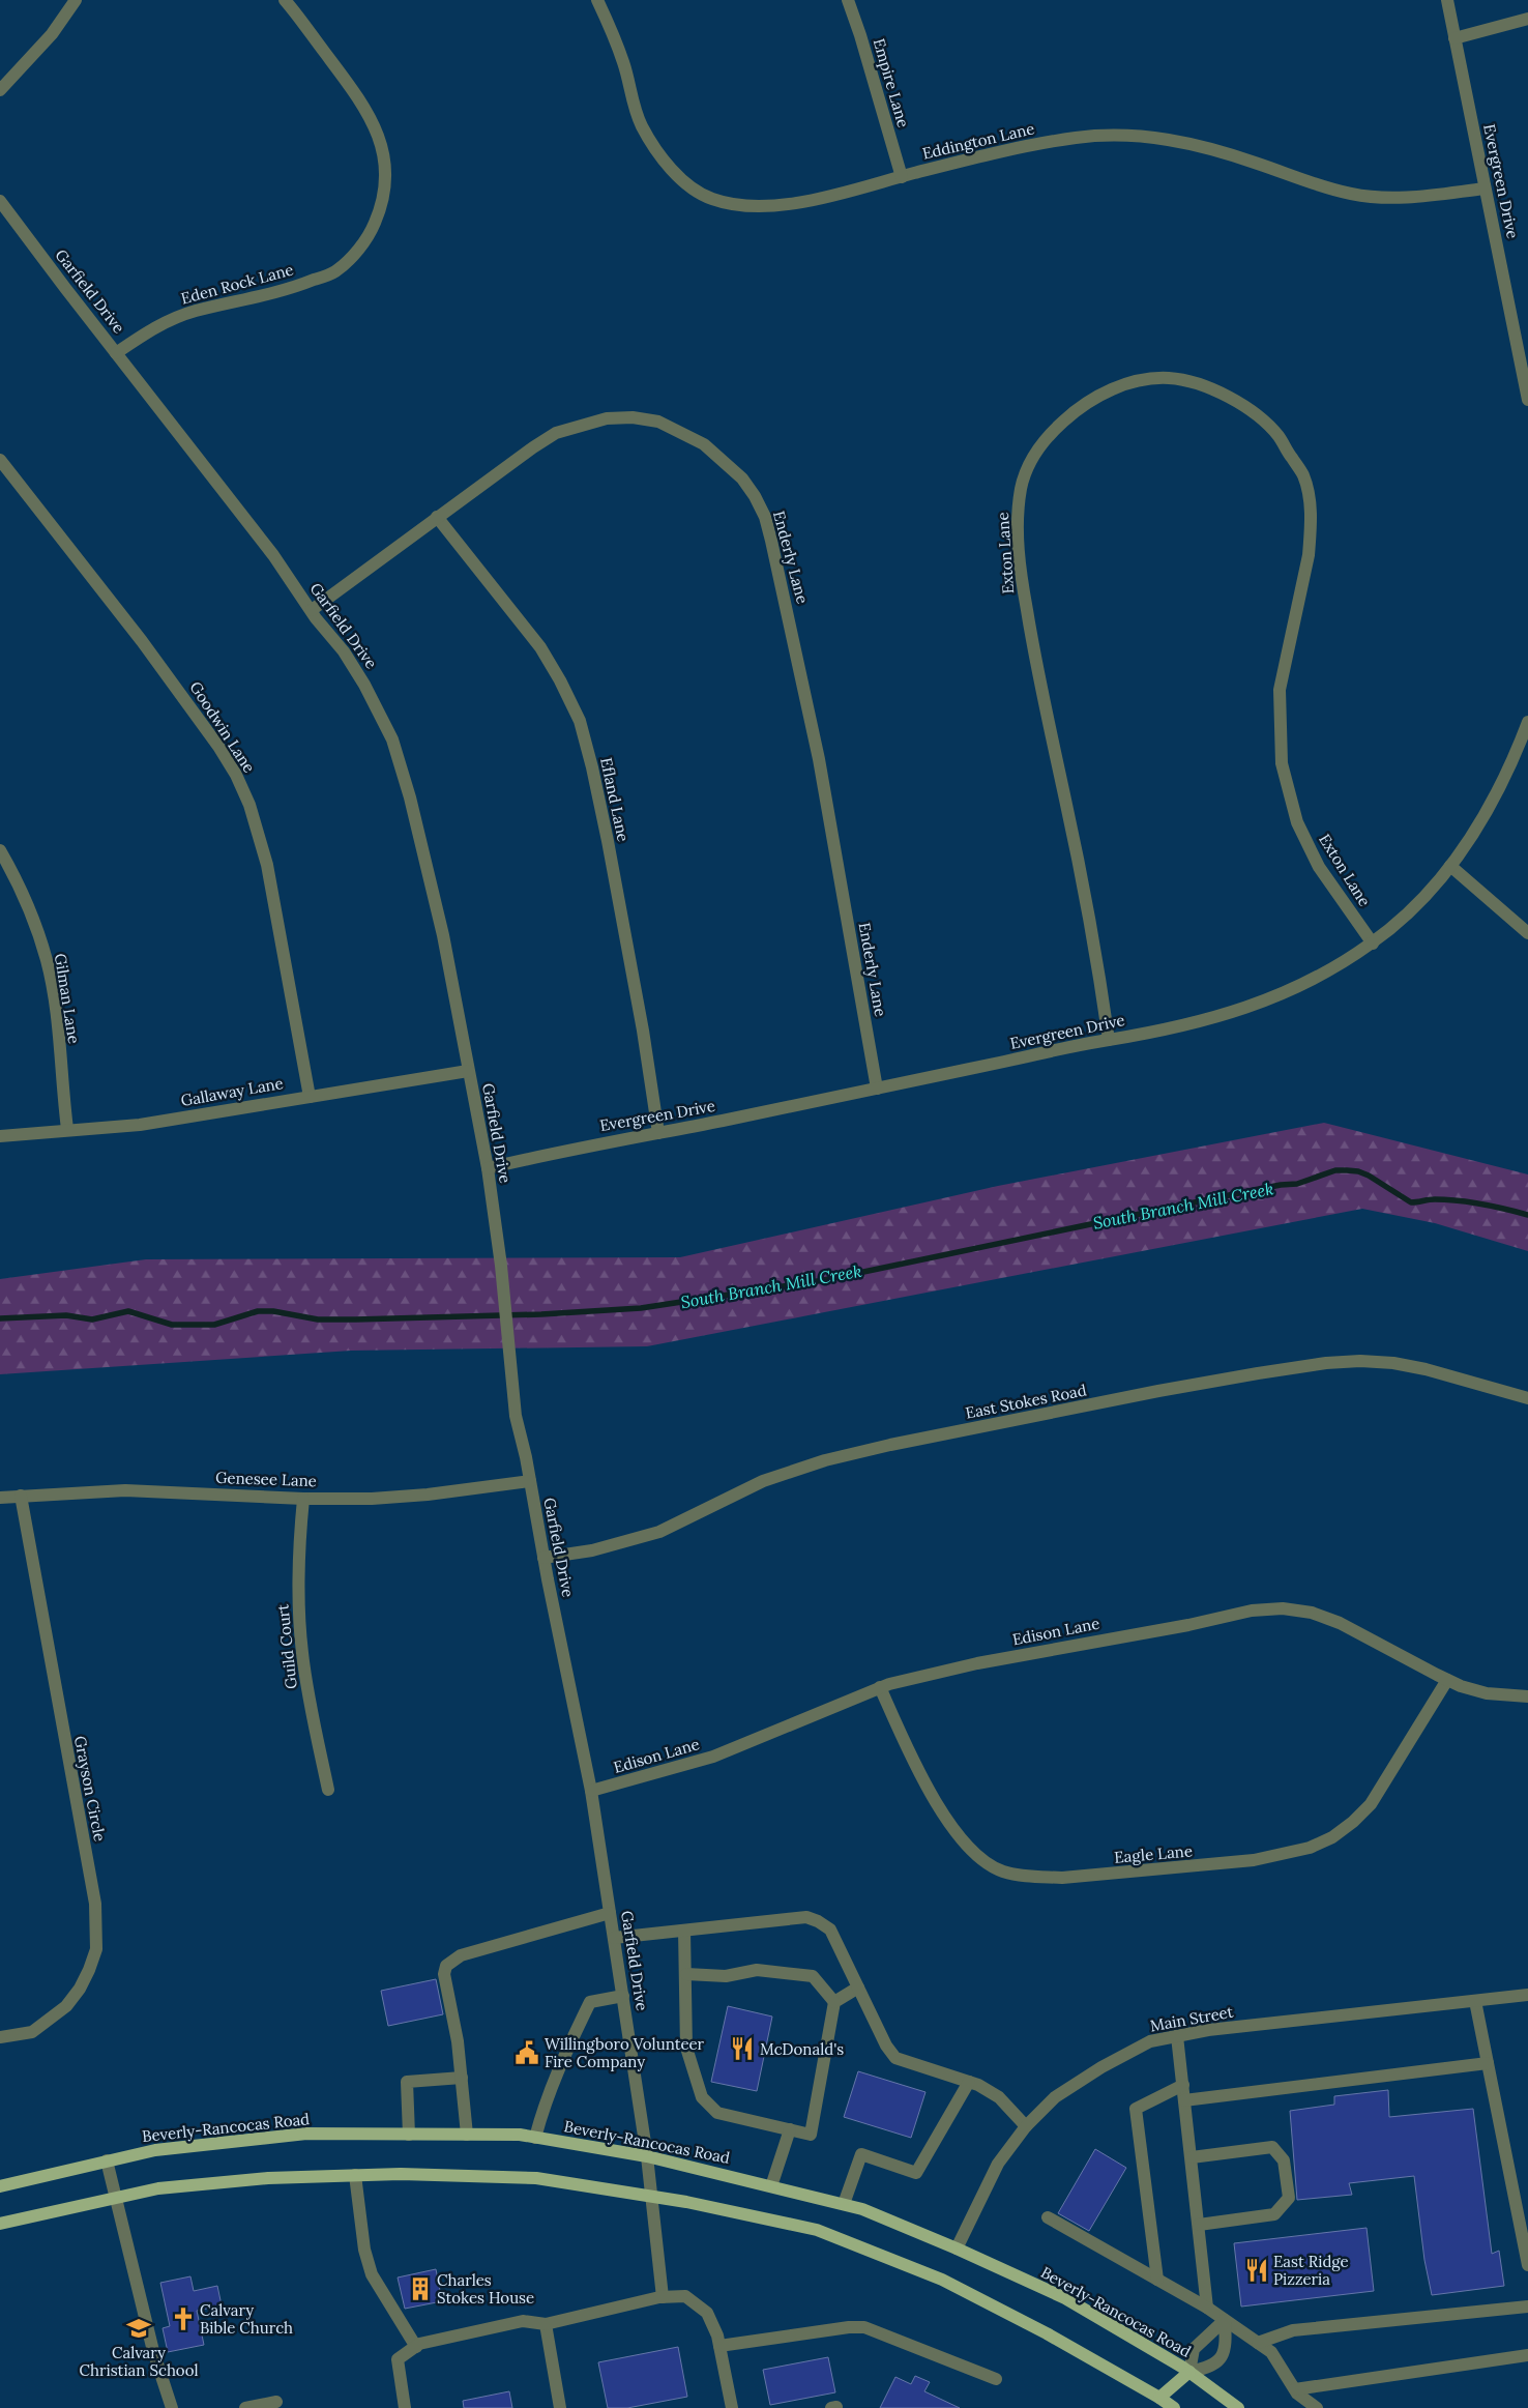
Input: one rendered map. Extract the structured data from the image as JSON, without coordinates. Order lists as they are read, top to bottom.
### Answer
{
  "streets": {
    "main road": ["Beverly-Rancocas Road"],
    "street": [
      "Empire Lane",
      "Eddington Lane",
      "Evergreen Drive",
      "Eden Rock Lane",
      "Garfield Drive",
      "Exton Lane",
      "Enderly Lane",
      "Goodwin Lane",
      "Efland Lane",
      "Gilman Lane",
      "Gallaway Lane",
      "East Stokes Road",
      "Genesee Lane",
      "Edison Lane",
      "Guild Court",
      "Grayson Circle",
      "Eagle Lane",
      "Main Street"
    ]
  },
  "crossings": [
    ["Empire Lane", "Eddington Lane"],
    ["Eddington Lane", "Evergreen Drive"],
    ["Evergreen Drive", "Garfield Drive"],
    ["Evergreen Drive", "Exton Lane"],
    ["Evergreen Drive", "Enderly Lane"],
    ["Evergreen Drive", "Efland Lane"],
    ["Eden Rock Lane", "Garfield Drive"],
    ["Garfield Drive", "Enderly Lane"],
    ["Garfield Drive", "Gallaway Lane"],
    ["Garfield Drive", "East Stokes Road"],
    ["Garfield Drive", "Genesee Lane"],
    ["Garfield Drive", "Edison Lane"],
    ["Garfield Drive", "Beverly-Rancocas Road"],
    ["Enderly Lane", "Efland Lane"],
    ["Goodwin Lane", "Gallaway Lane"],
    ["Gilman Lane", "Gallaway Lane"],
    ["Genesee Lane", "Guild Court"],
    ["Genesee Lane", "Grayson Circle"],
    ["Edison Lane", "Eagle Lane"],
    ["Main Street", "Beverly-Rancocas Road"]
  ],
  "water": ["South Branch Mill Creek"],
  "places": {
    "restaurant": ["McDonald's", "East Ridge Pizzeria"],
    "public building": ["Willingboro Volunteer Fire Company"],
    "building": ["Charles Stokes House"],
    "church": ["Calvary Bible Church"],
    "school or university": ["Calvary Christian School"]
  }
}
